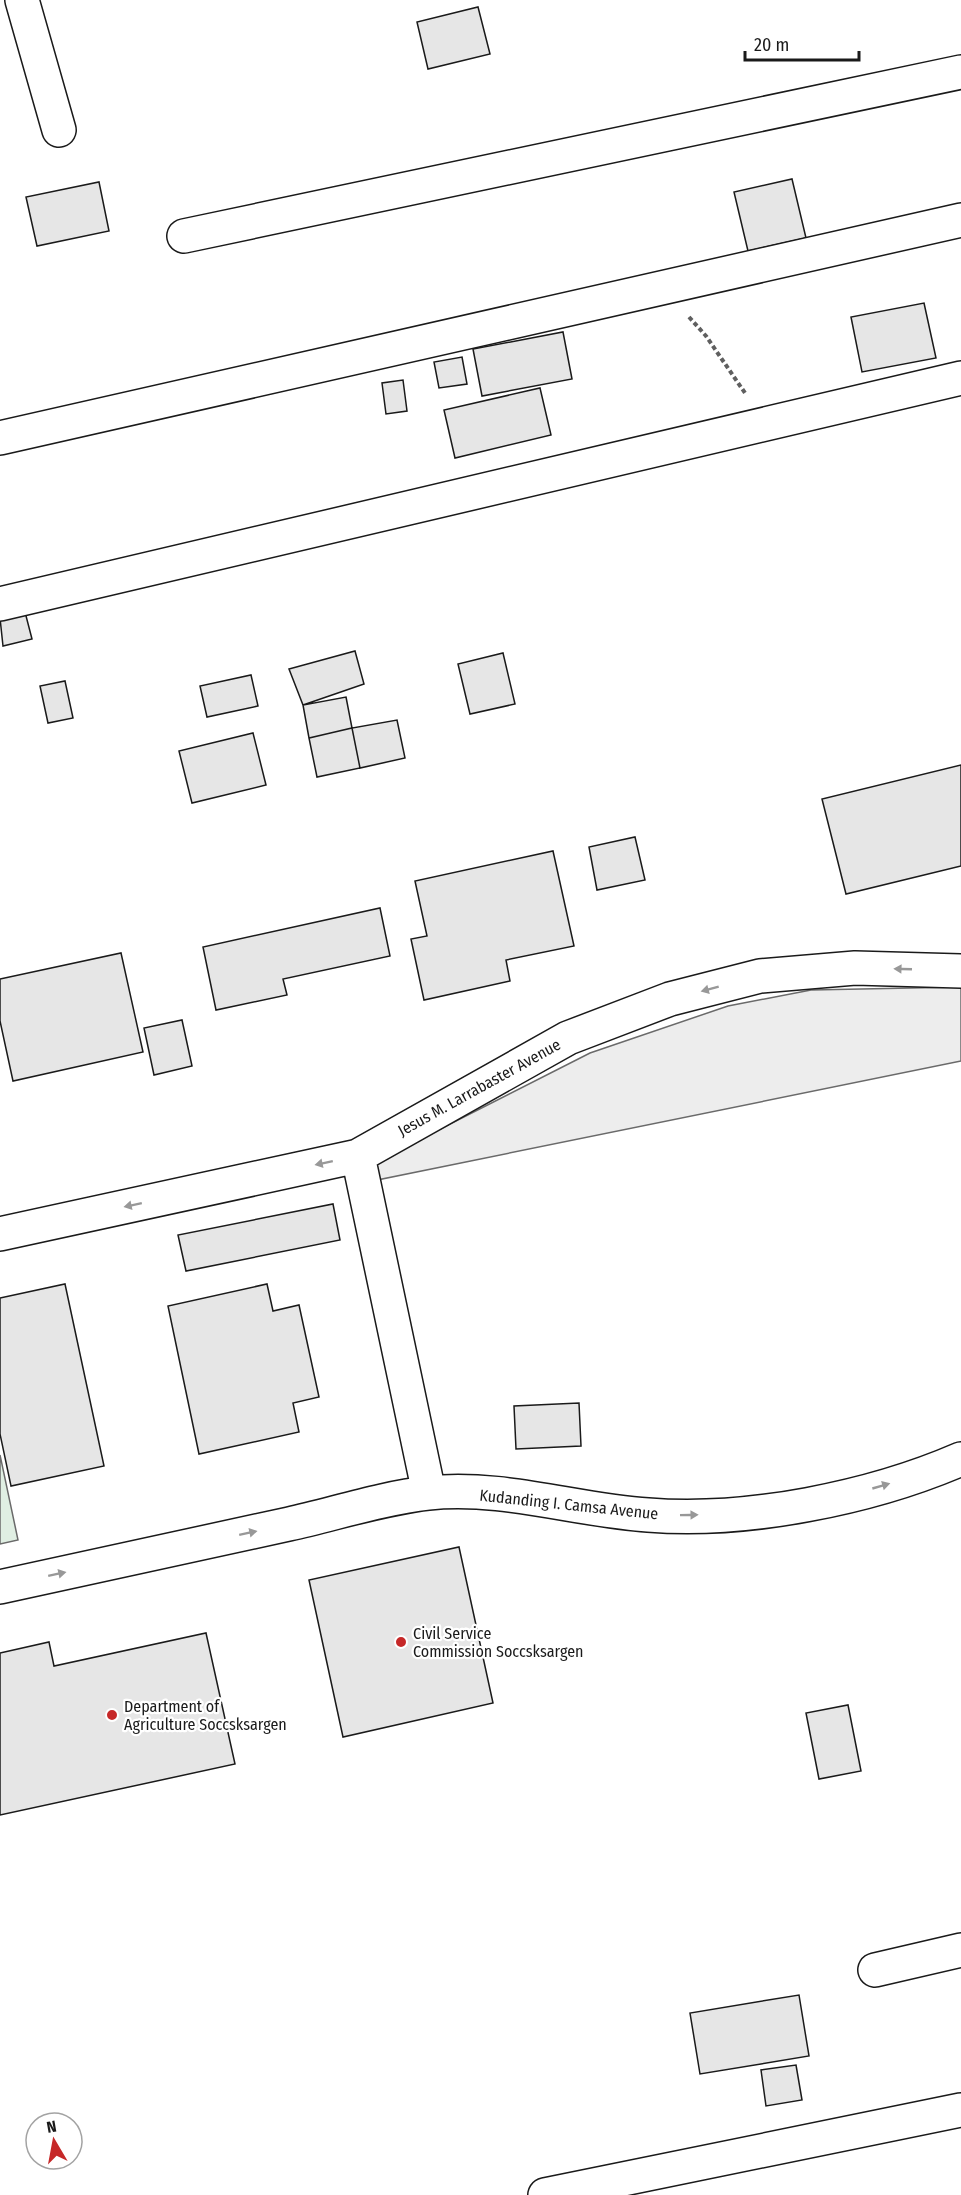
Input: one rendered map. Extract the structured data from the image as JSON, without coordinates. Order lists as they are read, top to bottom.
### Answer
{
  "streets": {
    "street": ["Jesus M. Larrabaster Avenue", "Kudanding I. Camsa Avenue"]
  },
  "one_way": ["Jesus M. Larrabaster Avenue", "Kudanding I. Camsa Avenue"],
  "places": ["Civil Service Commission Soccsksargen", "Department of Agriculture Soccsksargen"],
  "scale_bar": "20 m",
  "north": "top"
}
